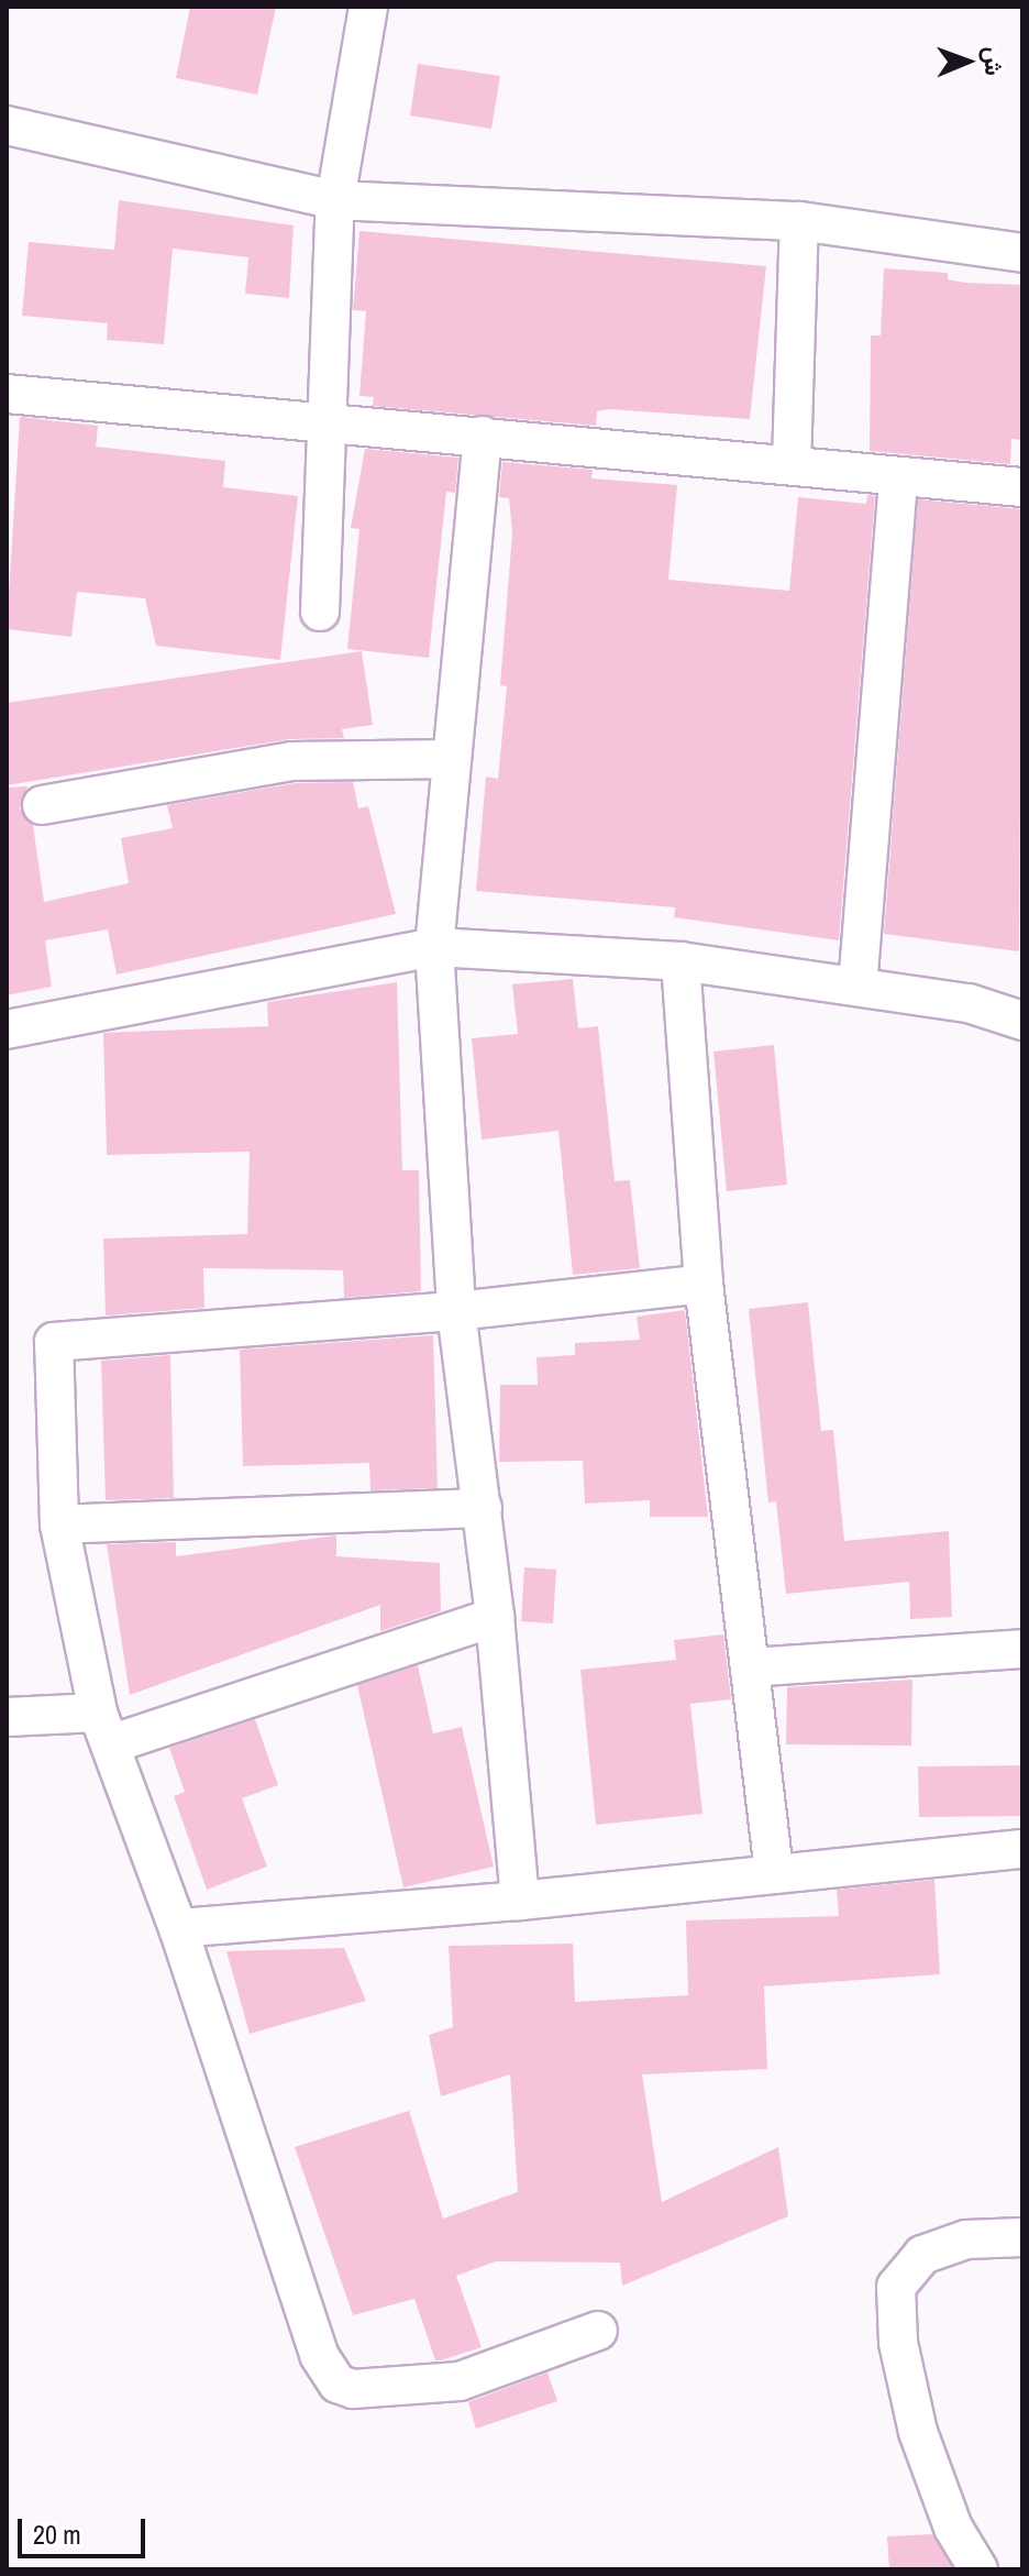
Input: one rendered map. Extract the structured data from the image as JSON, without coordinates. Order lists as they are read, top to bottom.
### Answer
{
  "scale_bar": "20 m",
  "north": "right"
}
